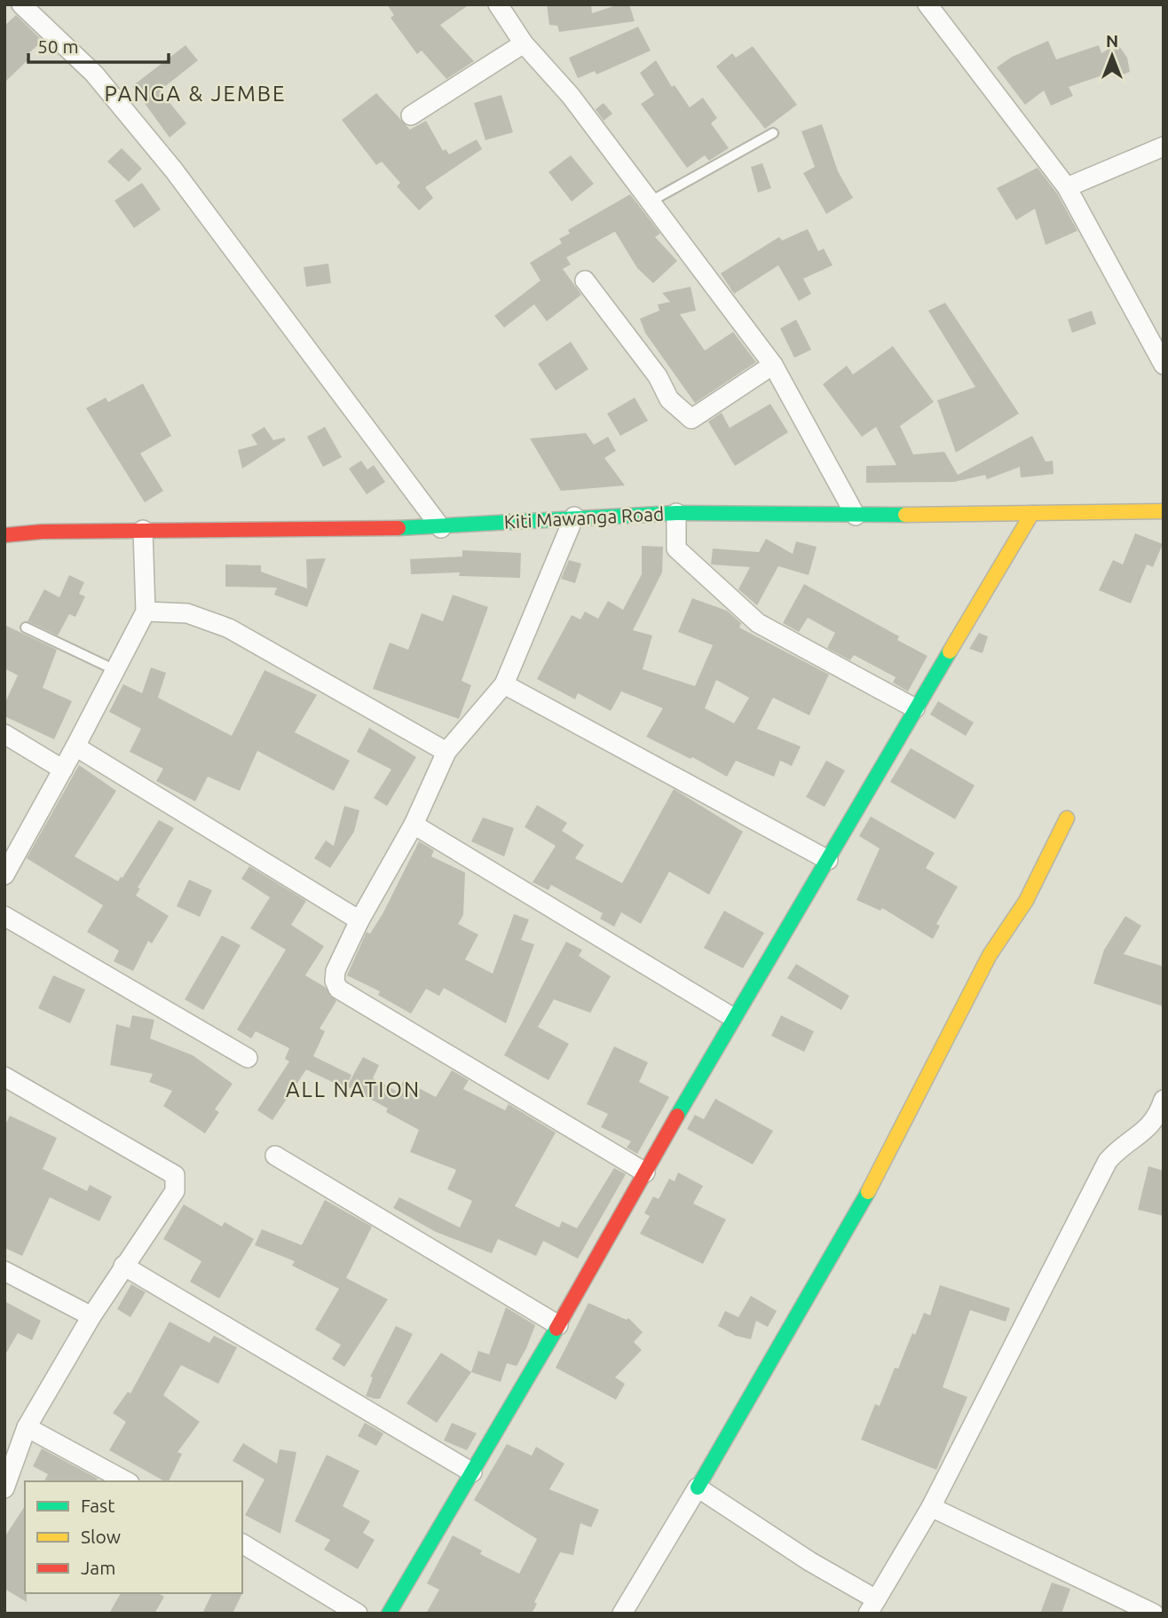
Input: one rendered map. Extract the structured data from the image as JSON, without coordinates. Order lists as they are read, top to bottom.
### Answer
{
  "streets": {
    "street": ["Kiti Mawanga Road"]
  },
  "districts": ["PANGA & JEMBE", "ALL NATION"],
  "legend": ["Fast", "Slow", "Jam"],
  "scale_bar": "50 m",
  "north": "top"
}
